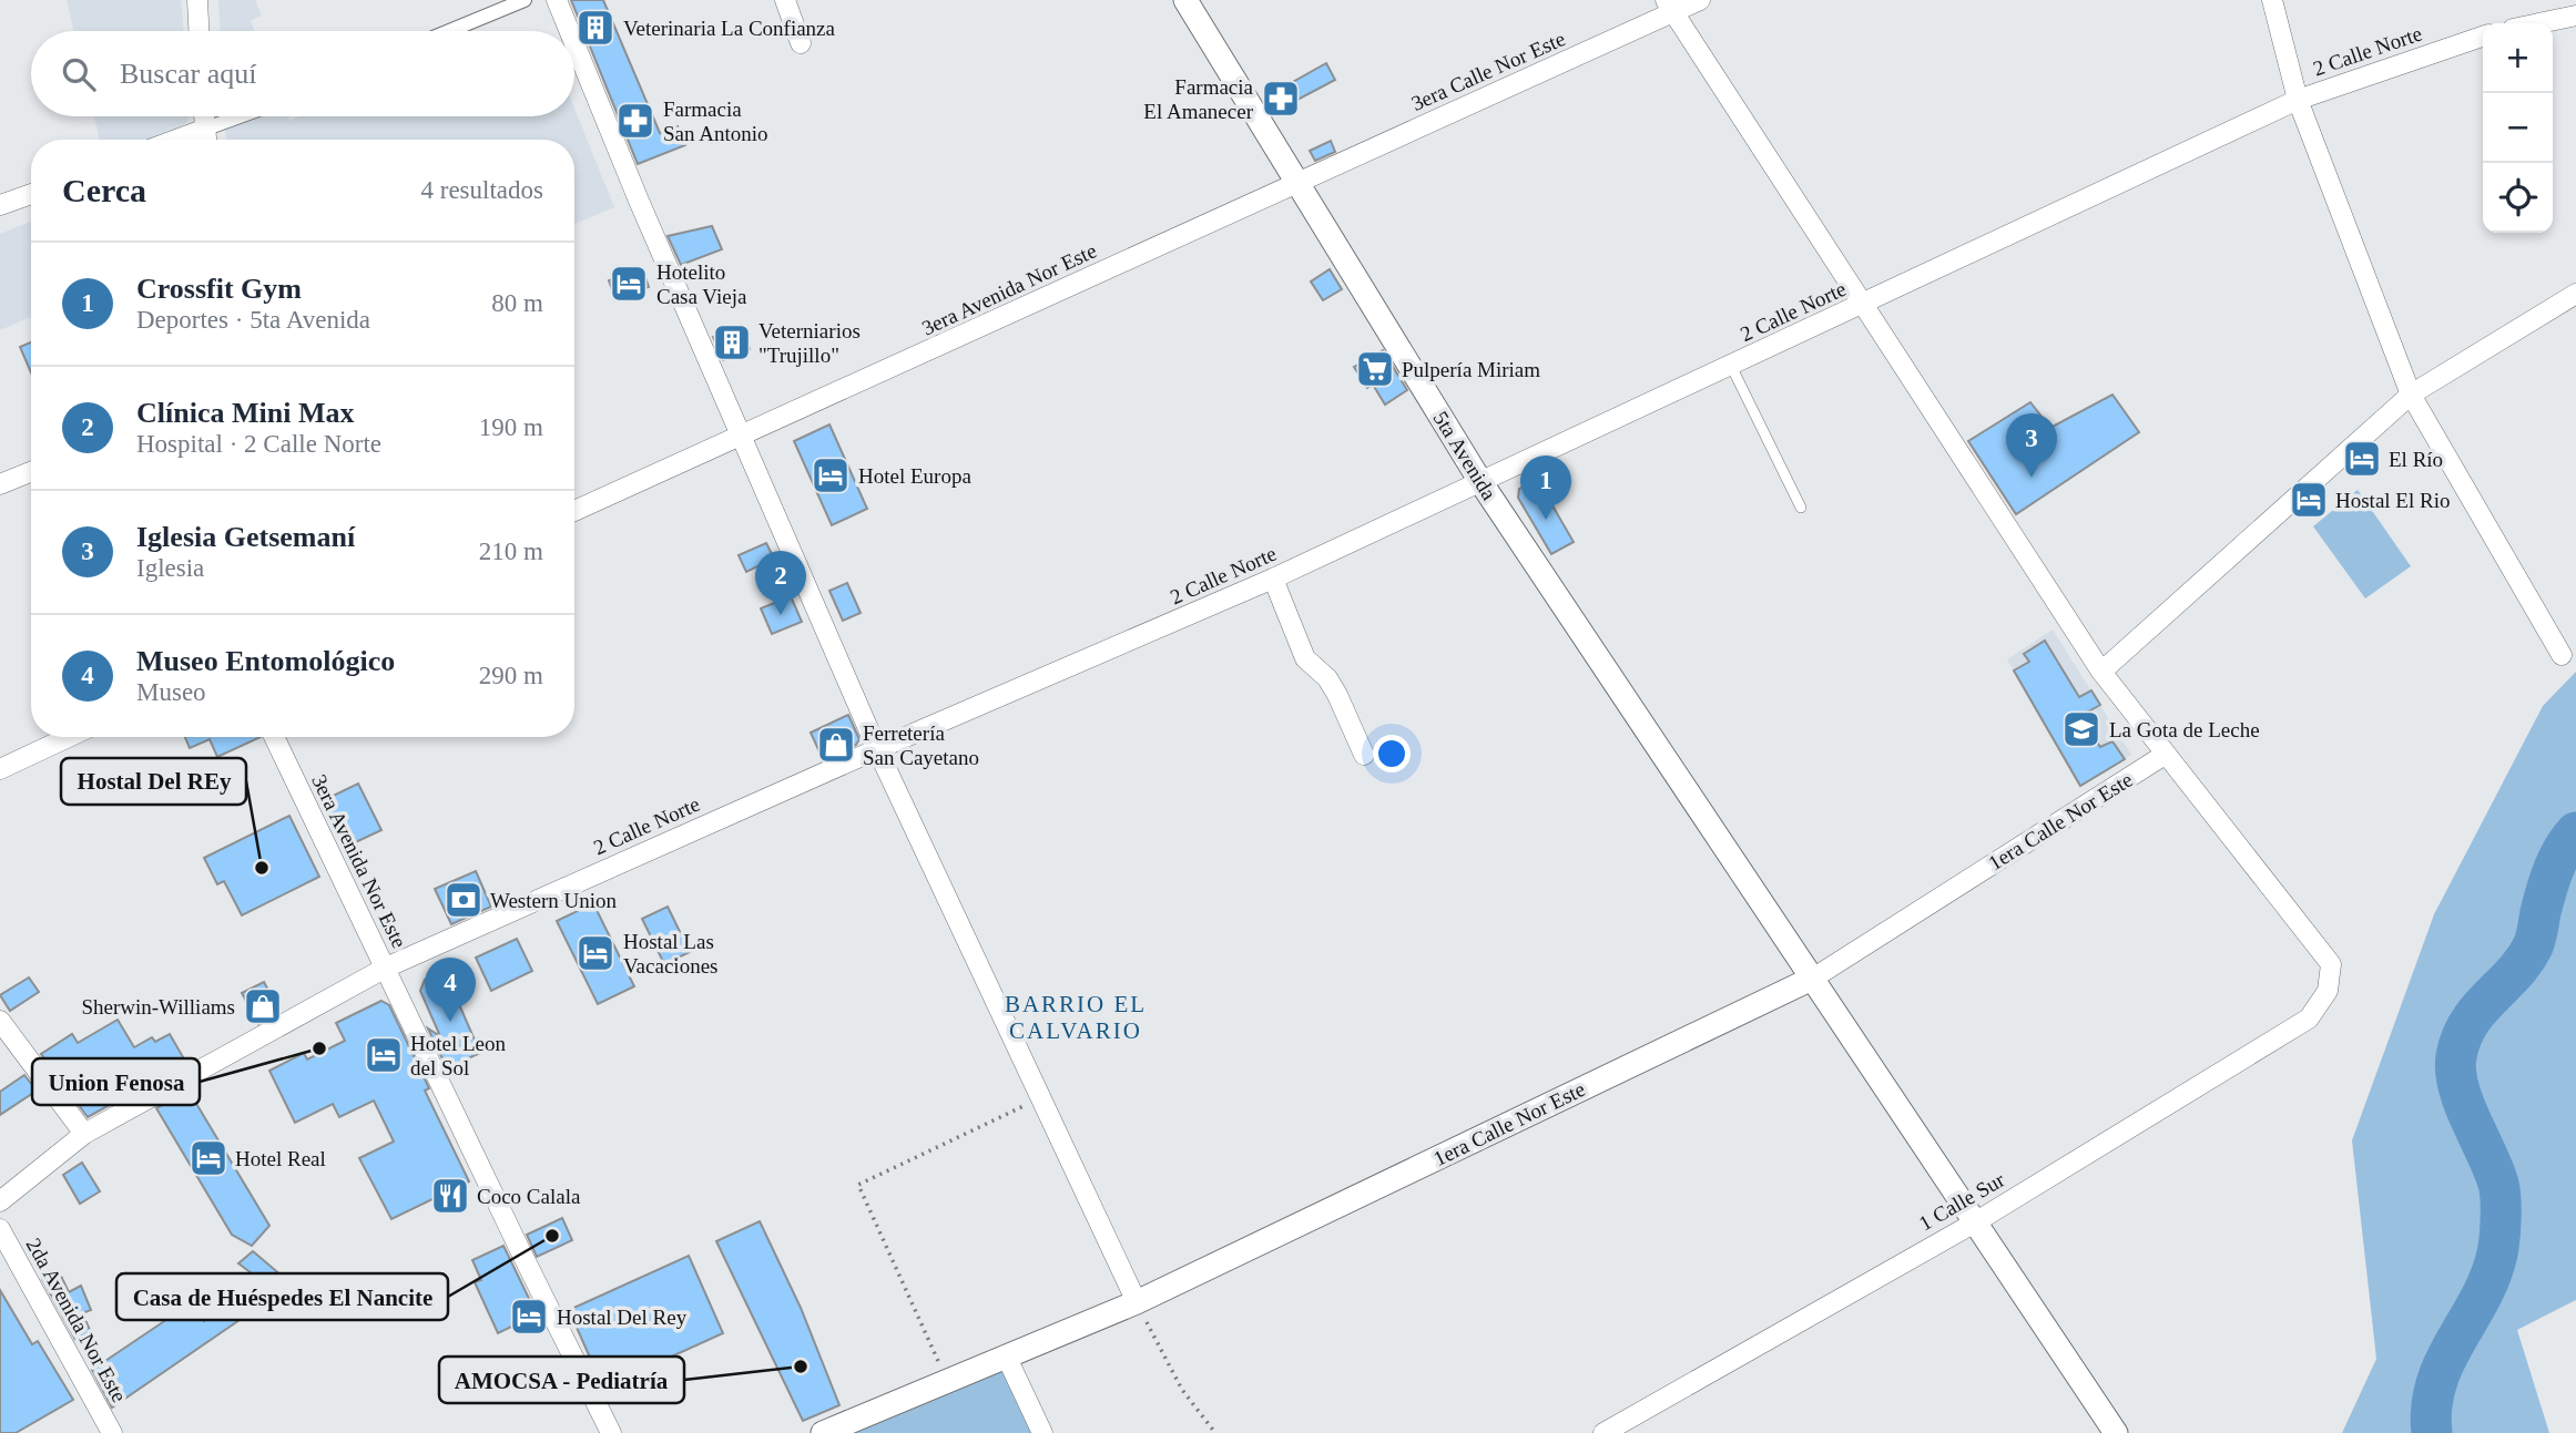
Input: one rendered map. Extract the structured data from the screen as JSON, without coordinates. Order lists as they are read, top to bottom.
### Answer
{
  "streets": {
    "street": [
      "2 Calle Norte",
      "3era Calle Nor Este",
      "3era Avenida Nor Este",
      "5ta Avenida",
      "1era Calle Nor Este",
      "1 Calle Sur",
      "2da Avenida Nor Este"
    ]
  },
  "crossings": [
    ["2 Calle Norte", "3era Avenida Nor Este"],
    ["2 Calle Norte", "5ta Avenida"],
    ["3era Calle Nor Este", "3era Avenida Nor Este"],
    ["3era Calle Nor Este", "5ta Avenida"],
    ["3era Avenida Nor Este", "5ta Avenida"],
    ["5ta Avenida", "1era Calle Nor Este"],
    ["5ta Avenida", "1 Calle Sur"],
    ["1era Calle Nor Este", "1 Calle Sur"]
  ],
  "districts": ["BARRIO EL CALVARIO"],
  "places": {
    "building": ["Veterinaria La Confianza", "Veterniarios \"Trujillo\""],
    "pharmacy": ["Farmacia El Amanecer", "Farmacia San Antonio"],
    "hotel": [
      "Hotelito Casa Vieja",
      "El Río",
      "Hotel Europa",
      "Hostal El Rio",
      "Hostal Las Vacaciones",
      "Hotel Leon del Sol",
      "Hotel Real",
      "Hostal Del Rey"
    ],
    "supermarket": ["Pulpería Miriam"],
    "school or university": ["La Gota de Leche"],
    "shop": ["Ferretería San Cayetano", "Sherwin-Williams"],
    "other": [
      "Hostal Del REy",
      "Union Fenosa",
      "Casa de Huéspedes El Nancite",
      "AMOCSA - Pediatría"
    ],
    "bank": ["Western Union"],
    "restaurant": ["Coco Calala"]
  },
  "page": {
    "map_buttons": ["+", "−"],
    "search": "Buscar aquí",
    "heading": ["Cerca", "4 resultados"],
    "list": [
      {
        "mark": "1",
        "name": "Crossfit Gym",
        "note": "Deportes · 5ta Avenida",
        "value": "80 m"
      },
      {
        "mark": "2",
        "name": "Clínica Mini Max",
        "note": "Hospital · 2 Calle Norte",
        "value": "190 m"
      },
      {
        "mark": "3",
        "name": "Iglesia Getsemaní",
        "note": "Iglesia",
        "value": "210 m"
      },
      {
        "mark": "4",
        "name": "Museo Entomológico",
        "note": "Museo",
        "value": "290 m"
      }
    ],
    "pins": [
      "3",
      "1",
      "2",
      "4"
    ]
  }
}
